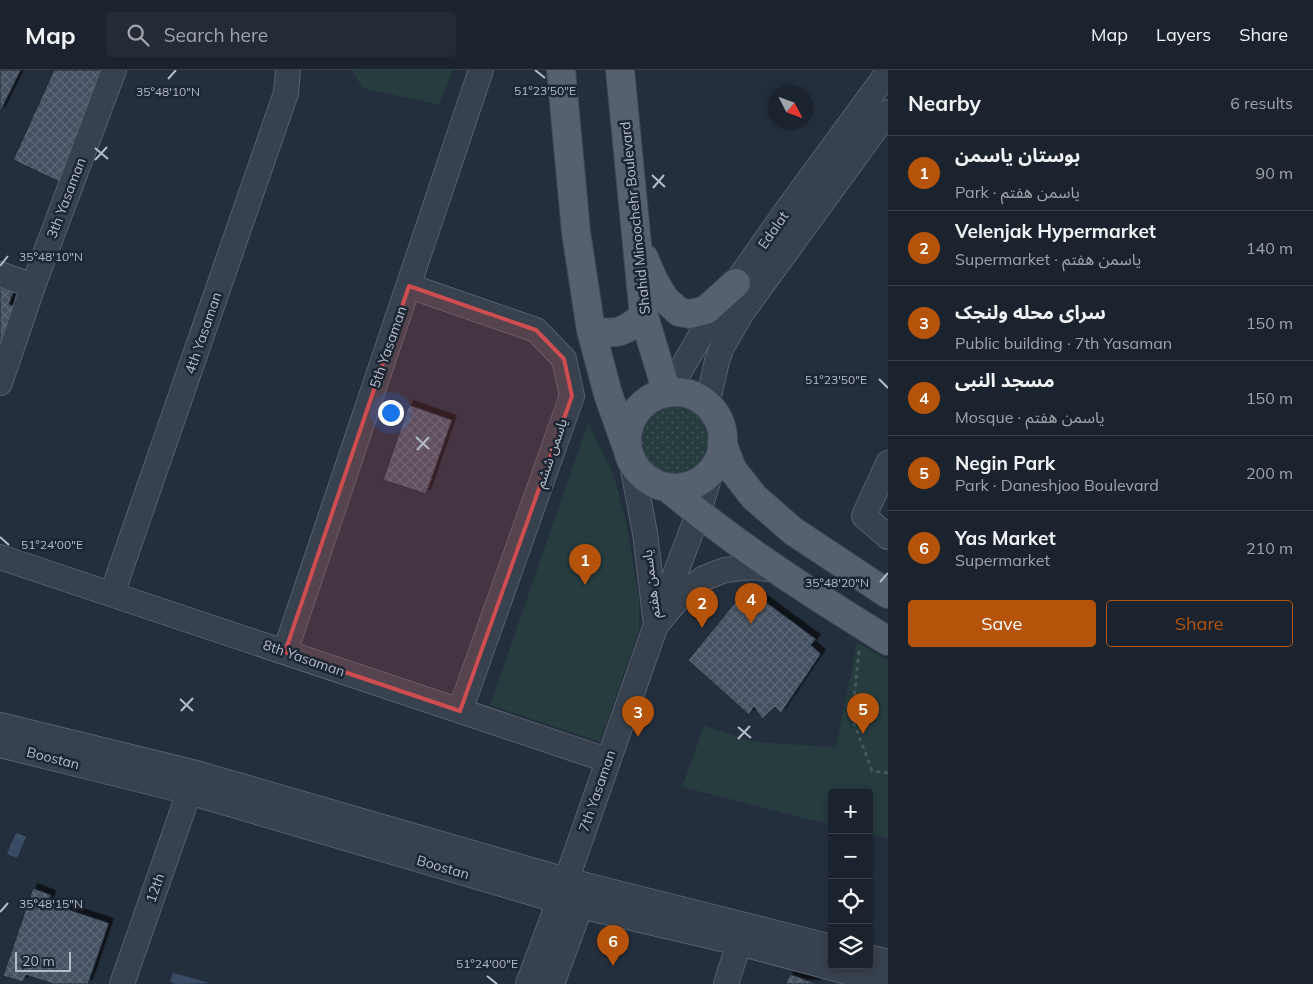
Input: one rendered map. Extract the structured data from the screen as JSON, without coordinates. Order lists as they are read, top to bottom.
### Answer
{
  "streets": {
    "main road": ["Shahid Minoochehr Boulevard"],
    "street": [
      "3th Yasaman",
      "Edalat",
      "4th Yasaman",
      "5th Yasaman",
      "یاسمن ششم",
      "یاسمن هفتم",
      "8th Yasaman",
      "Boostan",
      "7th Yasaman",
      "12th"
    ]
  },
  "crossings": [
    ["Shahid Minoochehr Boulevard", "Edalat"],
    ["Shahid Minoochehr Boulevard", "یاسمن هفتم"],
    ["Shahid Minoochehr Boulevard", "7th Yasaman"],
    ["Edalat", "یاسمن هفتم"],
    ["Edalat", "7th Yasaman"],
    ["4th Yasaman", "8th Yasaman"],
    ["5th Yasaman", "یاسمن ششم"],
    ["5th Yasaman", "8th Yasaman"],
    ["یاسمن ششم", "8th Yasaman"],
    ["یاسمن هفتم", "7th Yasaman"],
    ["8th Yasaman", "7th Yasaman"],
    ["Boostan", "7th Yasaman"],
    ["Boostan", "12th"]
  ],
  "scale_bar": "20 m",
  "north": "bottom right",
  "page": {
    "header": "Map",
    "search": "Search here",
    "nav": ["Map", "Layers", "Share"],
    "heading": ["Nearby", "6 results"],
    "list": [
      {
        "mark": "1",
        "name": "بوستان یاسمن",
        "note": "Park · یاسمن هفتم",
        "value": "90 m"
      },
      {
        "mark": "2",
        "name": "Velenjak Hypermarket",
        "note": "Supermarket · یاسمن هفتم",
        "value": "140 m"
      },
      {
        "mark": "3",
        "name": "سرای محله ولنجک",
        "note": "Public building · 7th Yasaman",
        "value": "150 m"
      },
      {
        "mark": "4",
        "name": "مسجد النبی",
        "note": "Mosque · یاسمن هفتم",
        "value": "150 m"
      },
      {
        "mark": "5",
        "name": "Negin Park",
        "note": "Park · Daneshjoo Boulevard",
        "value": "200 m"
      },
      {
        "mark": "6",
        "name": "Yas Market",
        "note": "Supermarket",
        "value": "210 m"
      }
    ],
    "pins": [
      "1",
      "4",
      "2",
      "5",
      "3",
      "6"
    ],
    "buttons": ["Save", "Share"],
    "map_buttons": ["+", "−"],
    "scale": "20 m"
  },
  "coordinates": [
    "51°23'50\"E",
    "35°48'10\"N",
    "51°24'00\"E",
    "35°48'20\"N",
    "35°48'15\"N"
  ]
}
